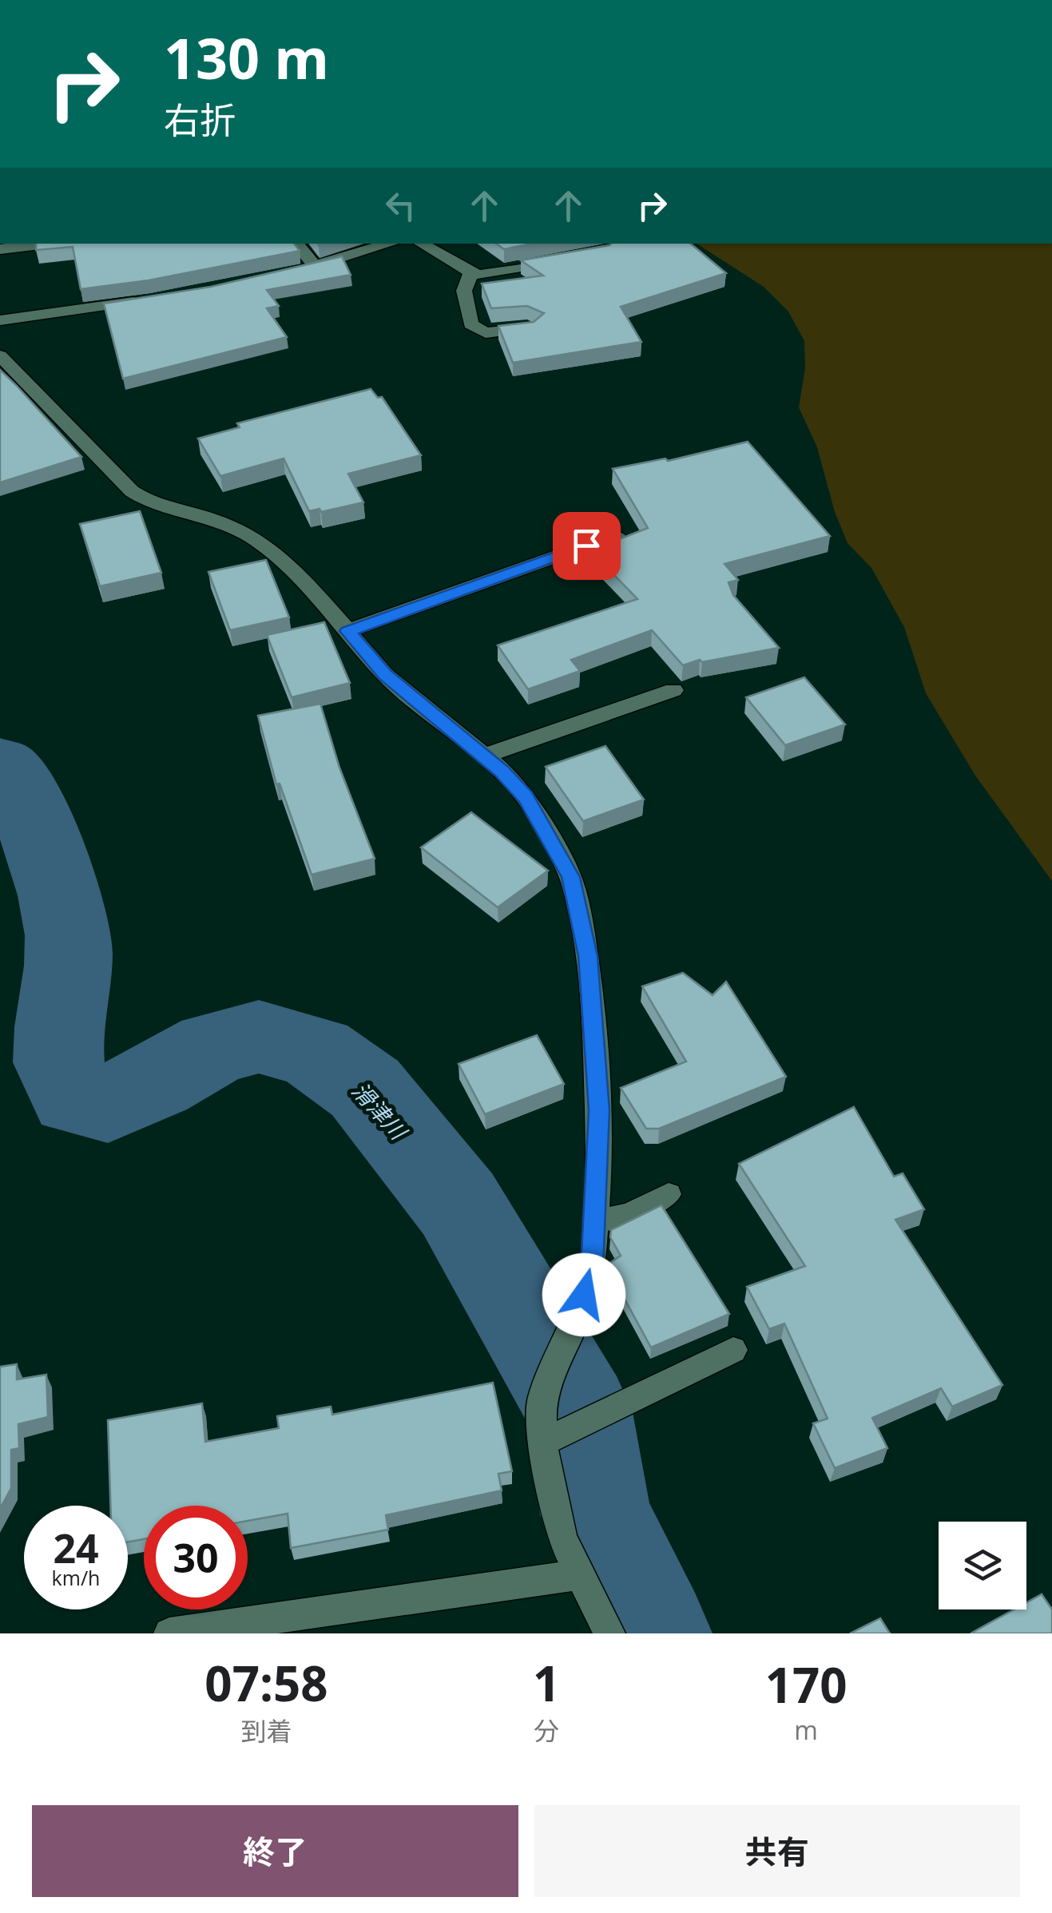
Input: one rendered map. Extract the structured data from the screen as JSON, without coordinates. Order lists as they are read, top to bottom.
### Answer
{
  "water": ["滑津川"],
  "page": {
    "turn": ["130 m", "右折"],
    "speed": "24 km/h",
    "limit": "30",
    "eta": [
      "07:58",
      "到着",
      "1",
      "分",
      "170",
      "m"
    ],
    "buttons": ["終了", "共有"]
  }
}
